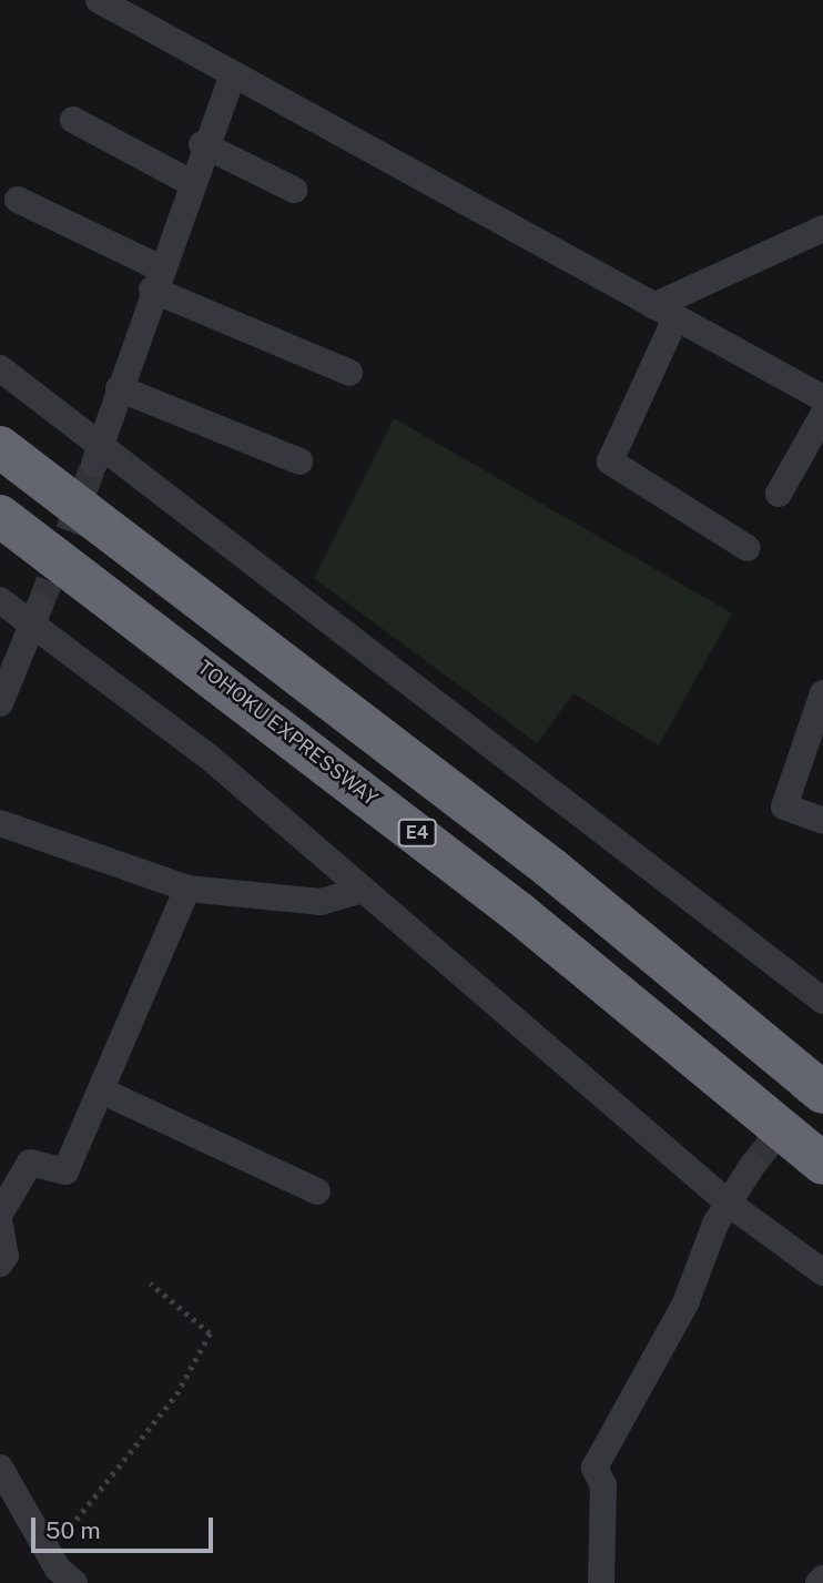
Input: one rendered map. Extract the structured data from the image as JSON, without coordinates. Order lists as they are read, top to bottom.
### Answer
{
  "streets": {
    "highway": ["TOHOKU EXPRESSWAY", "E4"]
  },
  "scale_bar": "50 m"
}
